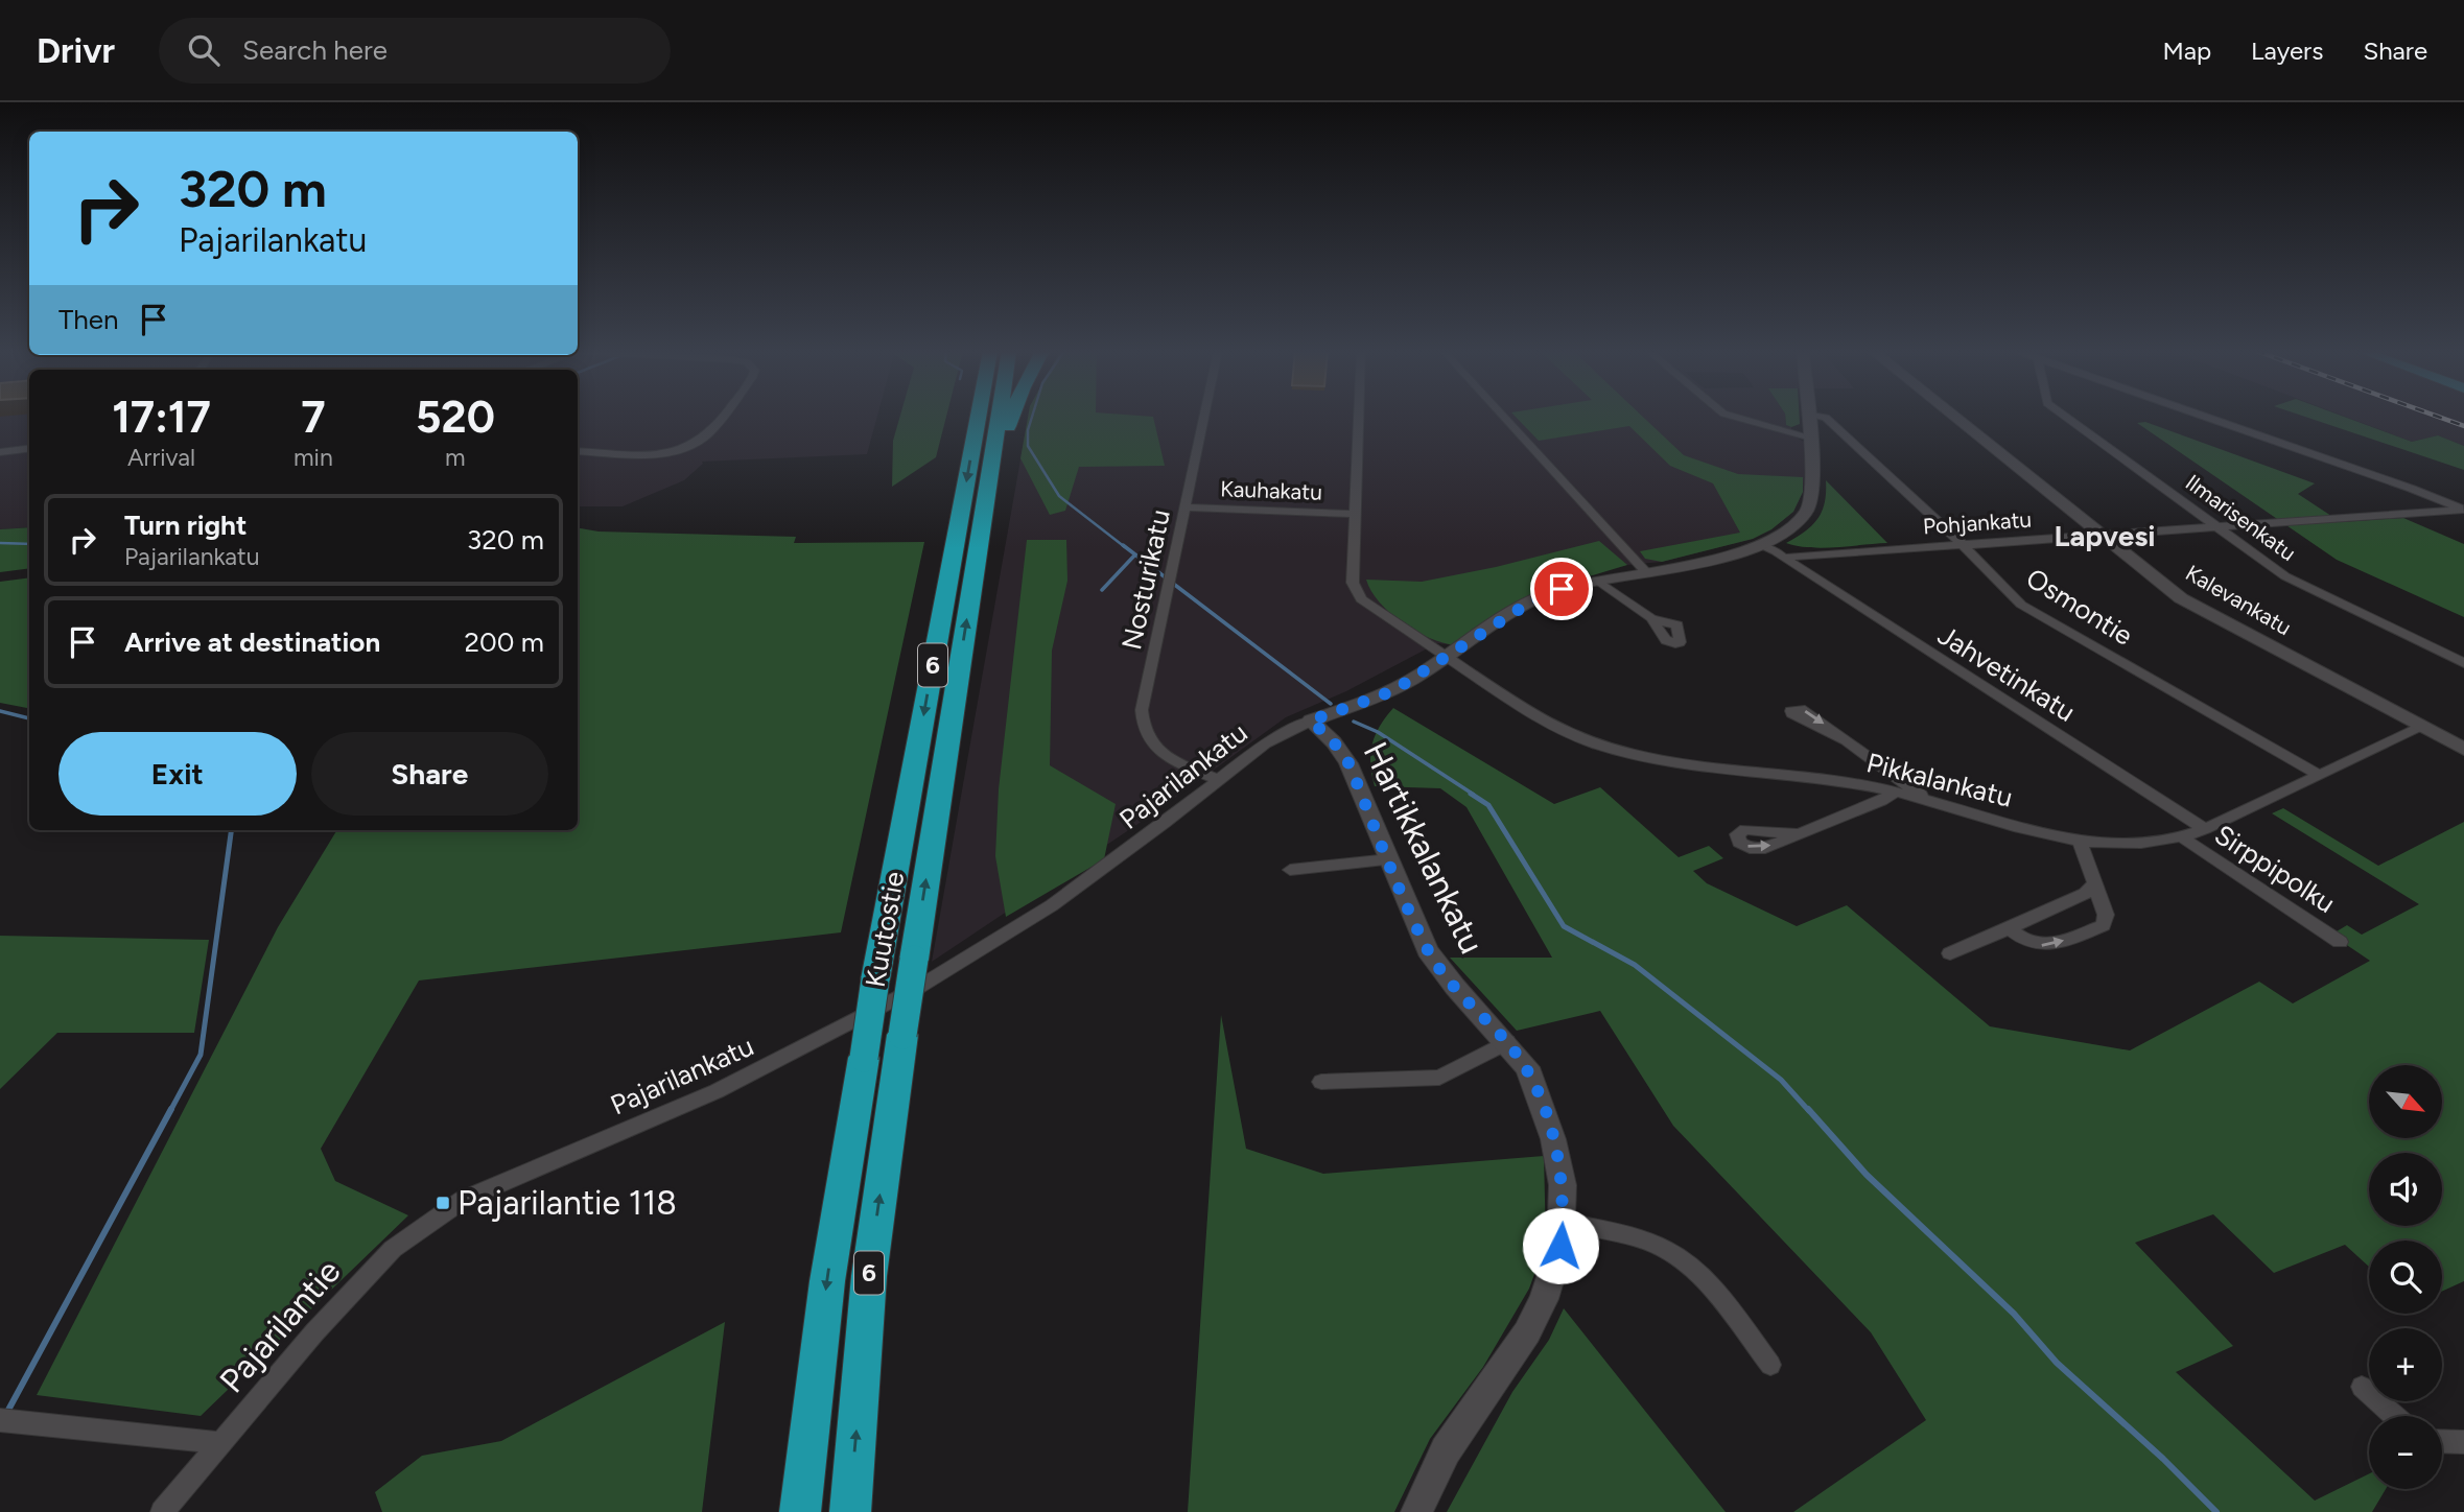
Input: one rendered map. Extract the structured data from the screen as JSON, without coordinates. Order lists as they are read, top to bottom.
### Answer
{
  "streets": {
    "highway": ["6", "Kuutostie"],
    "street": [
      "Kauhakatu",
      "Ilmarisenkatu",
      "Pohjankatu",
      "Nosturikatu",
      "Kalevankatu",
      "Osmontie",
      "Jahvetinkatu",
      "Pajarilankatu",
      "Pikkalankatu",
      "Hartikkalankatu",
      "Sirppipolku",
      "Pajarilantie"
    ]
  },
  "crossings": [
    ["Kauhakatu", "Nosturikatu"],
    ["Kauhakatu", "Pikkalankatu"],
    ["Ilmarisenkatu", "Pohjankatu"],
    ["Pohjankatu", "Kalevankatu"],
    ["Pohjankatu", "Osmontie"],
    ["Pohjankatu", "Jahvetinkatu"],
    ["Nosturikatu", "Pajarilankatu"],
    ["Kalevankatu", "Pikkalankatu"],
    ["Osmontie", "Pikkalankatu"],
    ["Jahvetinkatu", "Pikkalankatu"],
    ["Pajarilankatu", "Pikkalankatu"],
    ["Pajarilankatu", "Hartikkalankatu"],
    ["Pajarilankatu", "Pajarilantie"],
    ["Pikkalankatu", "Sirppipolku"]
  ],
  "districts": ["Lapvesi"],
  "places": {
    "transit": ["Pajarilantie 118"]
  },
  "north": "bottom right",
  "page": {
    "header": "Drivr",
    "search": "Search here",
    "nav": ["Map", "Layers", "Share"],
    "turn": ["320 m", "Pajarilankatu"],
    "then": "Then",
    "eta": [
      "17:17",
      "Arrival",
      "7",
      "min",
      "520",
      "m"
    ],
    "list": [
      {
        "name": "Turn right",
        "note": "Pajarilankatu",
        "value": "320 m"
      },
      {
        "name": "Arrive at destination",
        "value": "200 m"
      }
    ],
    "buttons": ["Exit", "Share"],
    "map_buttons": ["+", "−"]
  }
}
